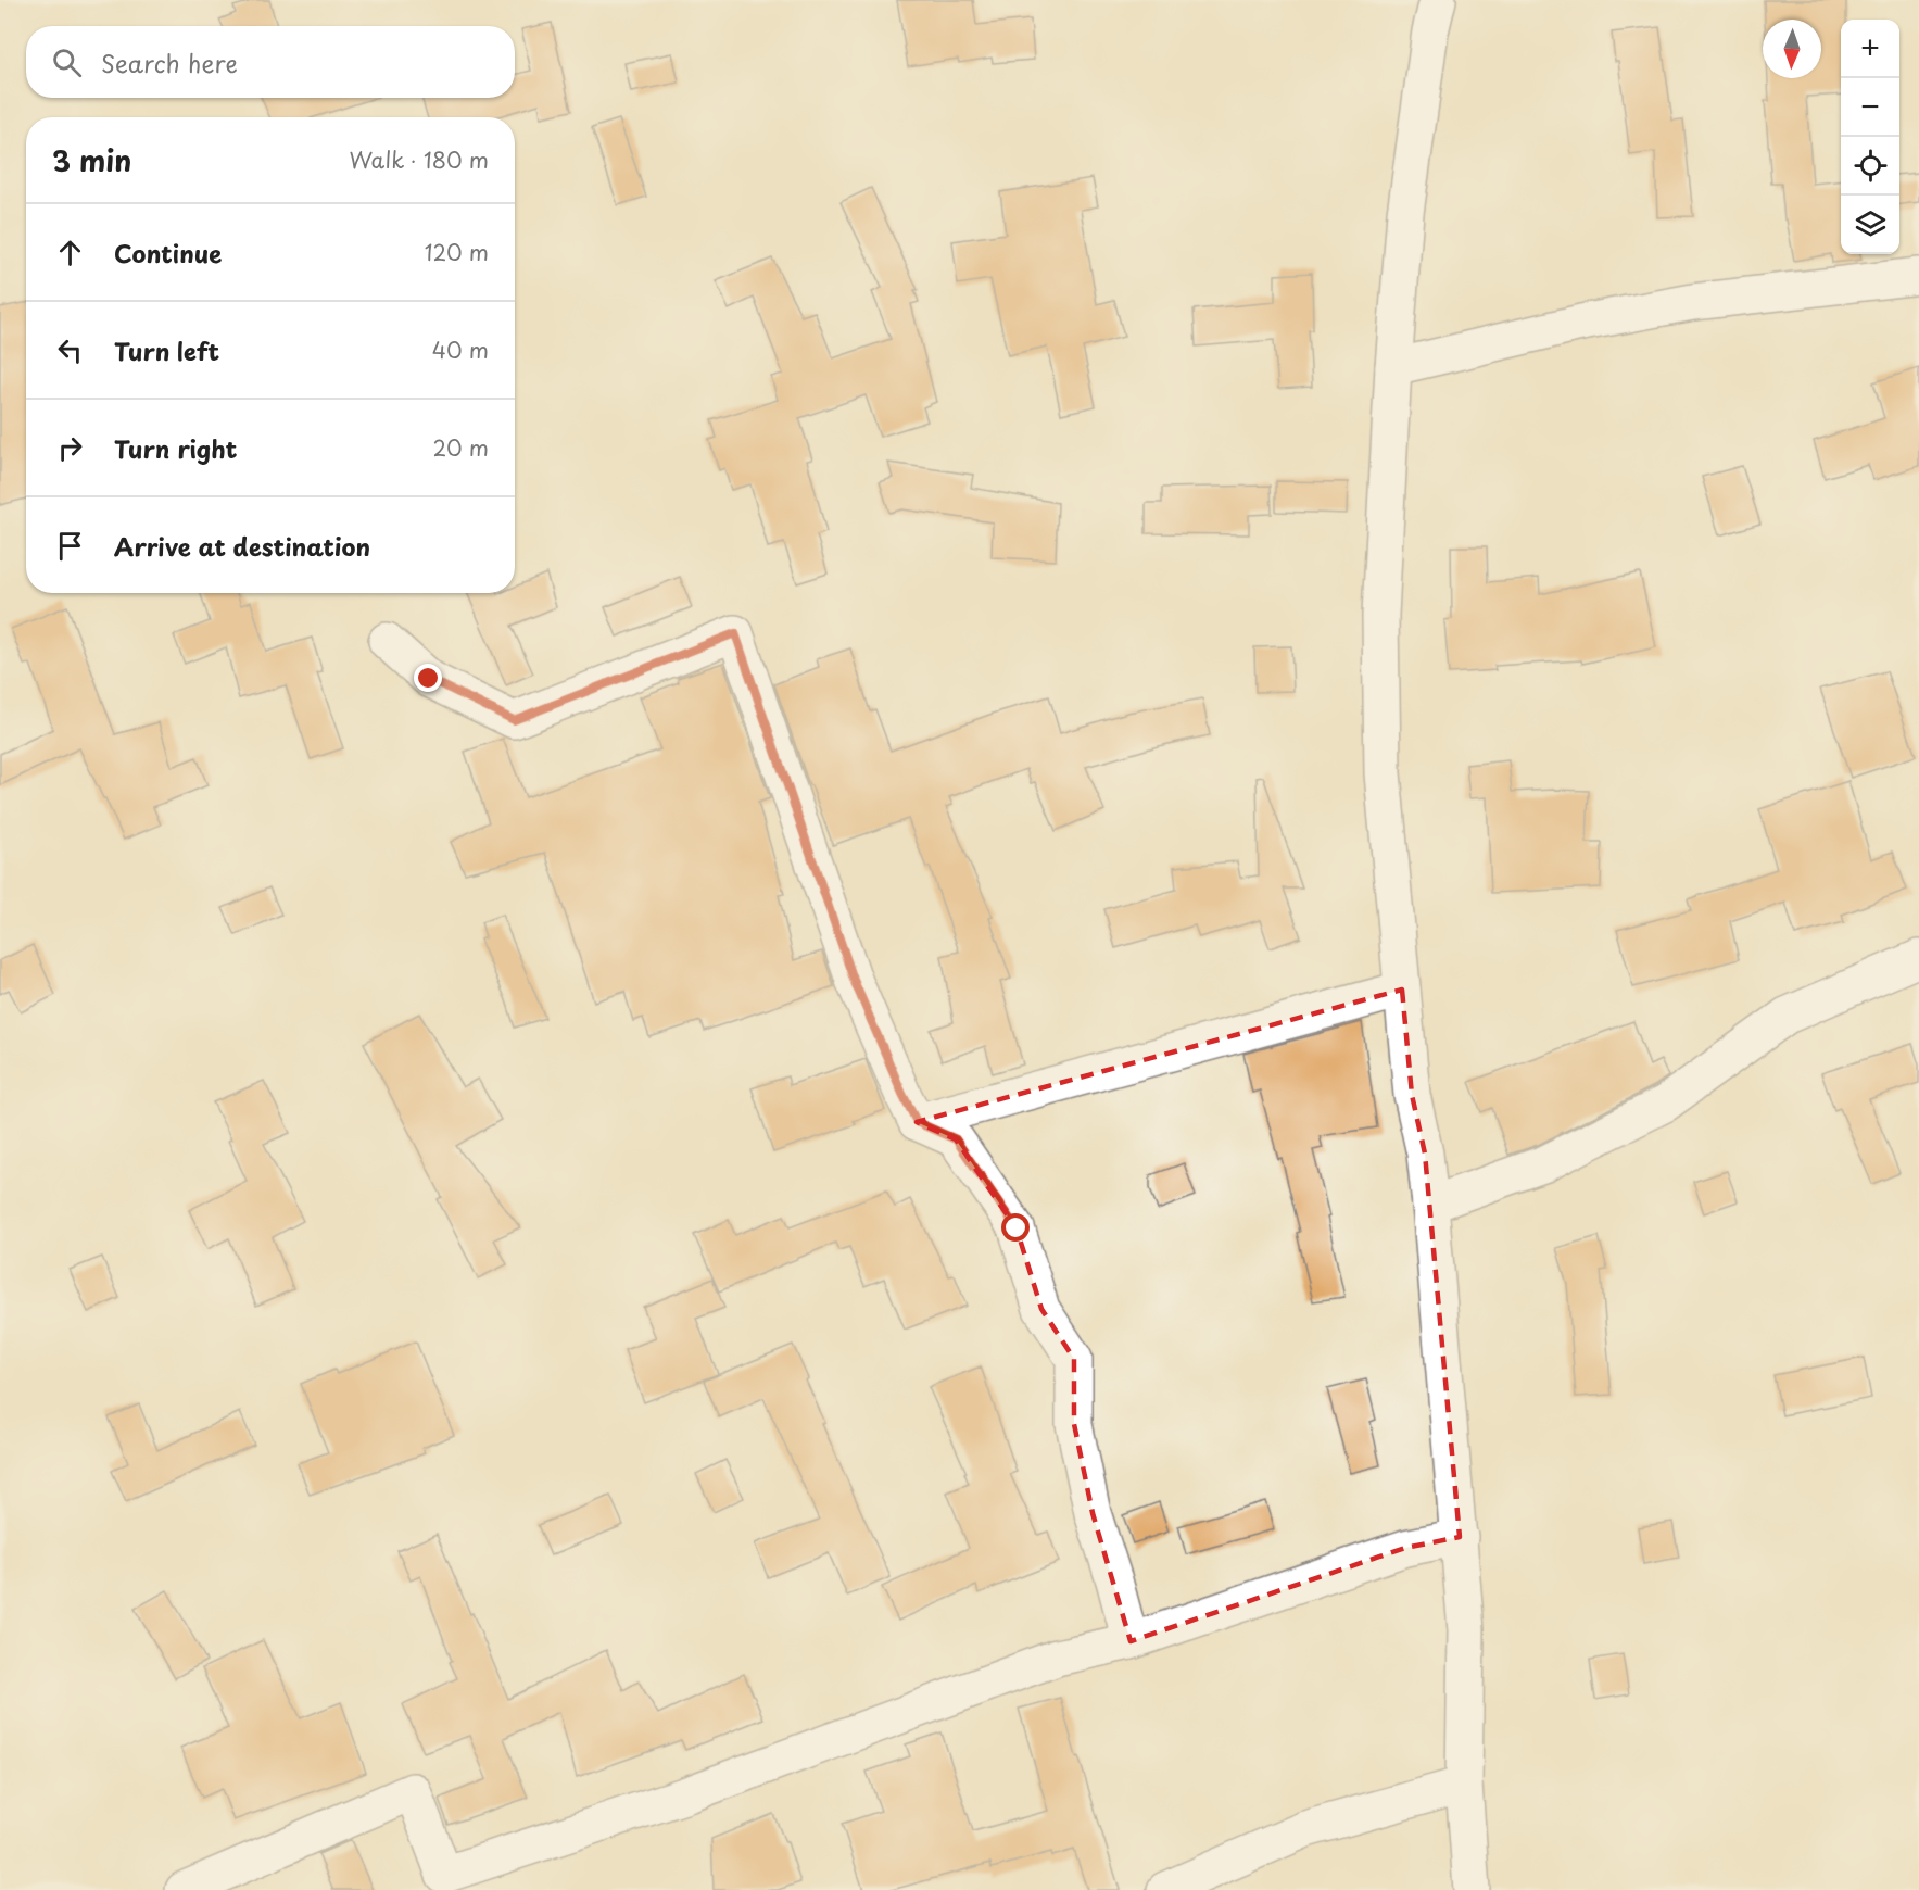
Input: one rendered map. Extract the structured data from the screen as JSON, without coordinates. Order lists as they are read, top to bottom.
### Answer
{
  "north": "bottom",
  "page": {
    "map_buttons": ["+", "−"],
    "search": "Search here",
    "heading": ["3 min", "Walk · 180 m"],
    "list": [
      ["Continue", "120 m"],
      ["Turn left", "40 m"],
      ["Turn right", "20 m"],
      "Arrive at destination"
    ]
  }
}
